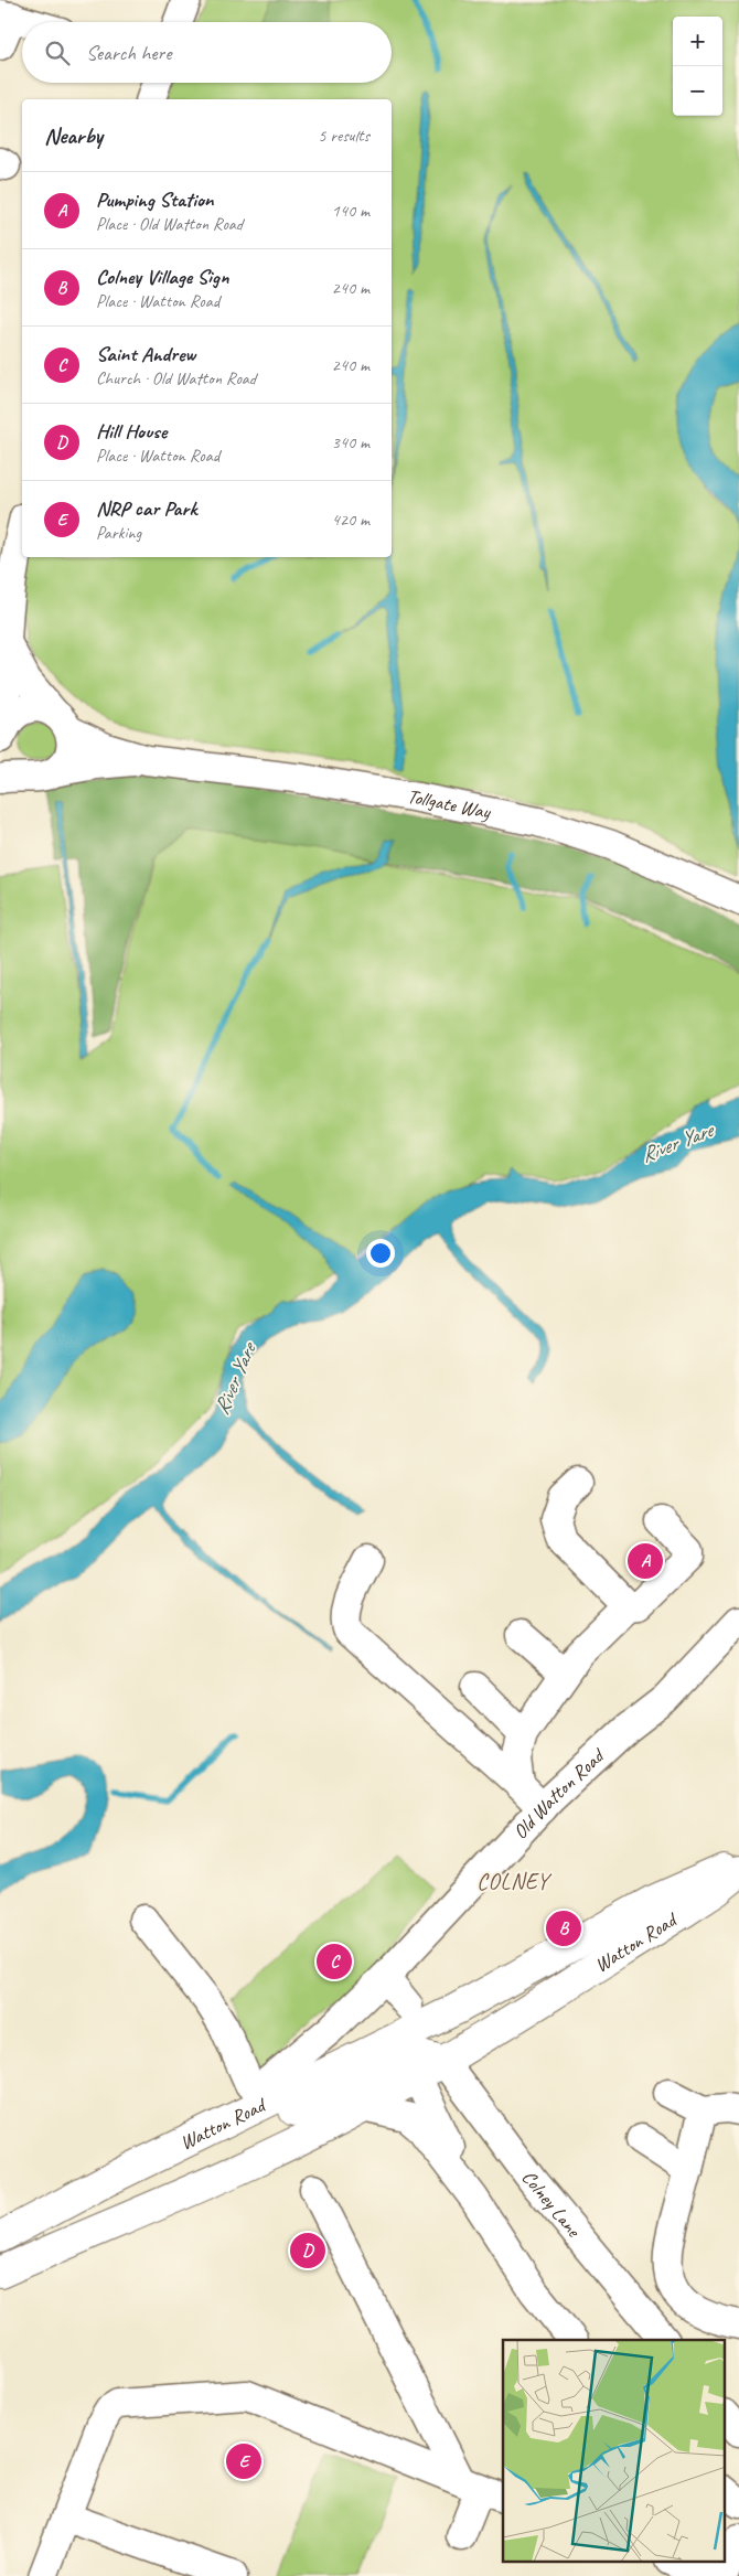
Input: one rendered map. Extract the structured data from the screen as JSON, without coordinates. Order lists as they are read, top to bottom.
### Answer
{
  "streets": {
    "main road": ["Watton Road"],
    "street": ["Tollgate Way", "Old Watton Road", "Colney Lane"]
  },
  "crossings": [
    ["Watton Road", "Colney Lane"]
  ],
  "districts": ["COLNEY"],
  "water": ["River Yare"],
  "page": {
    "map_buttons": ["+", "−"],
    "search": "Search here",
    "heading": ["Nearby", "5 results"],
    "list": [
      {
        "mark": "A",
        "name": "Pumping Station",
        "note": "Place · Old Watton Road",
        "value": "140 m"
      },
      {
        "mark": "B",
        "name": "Colney Village Sign",
        "note": "Place · Watton Road",
        "value": "240 m"
      },
      {
        "mark": "C",
        "name": "Saint Andrew",
        "note": "Church · Old Watton Road",
        "value": "240 m"
      },
      {
        "mark": "D",
        "name": "Hill House",
        "note": "Place · Watton Road",
        "value": "340 m"
      },
      {
        "mark": "E",
        "name": "NRP car Park",
        "note": "Parking",
        "value": "420 m"
      }
    ],
    "pins": [
      "A",
      "B",
      "C",
      "D",
      "E"
    ]
  }
}
